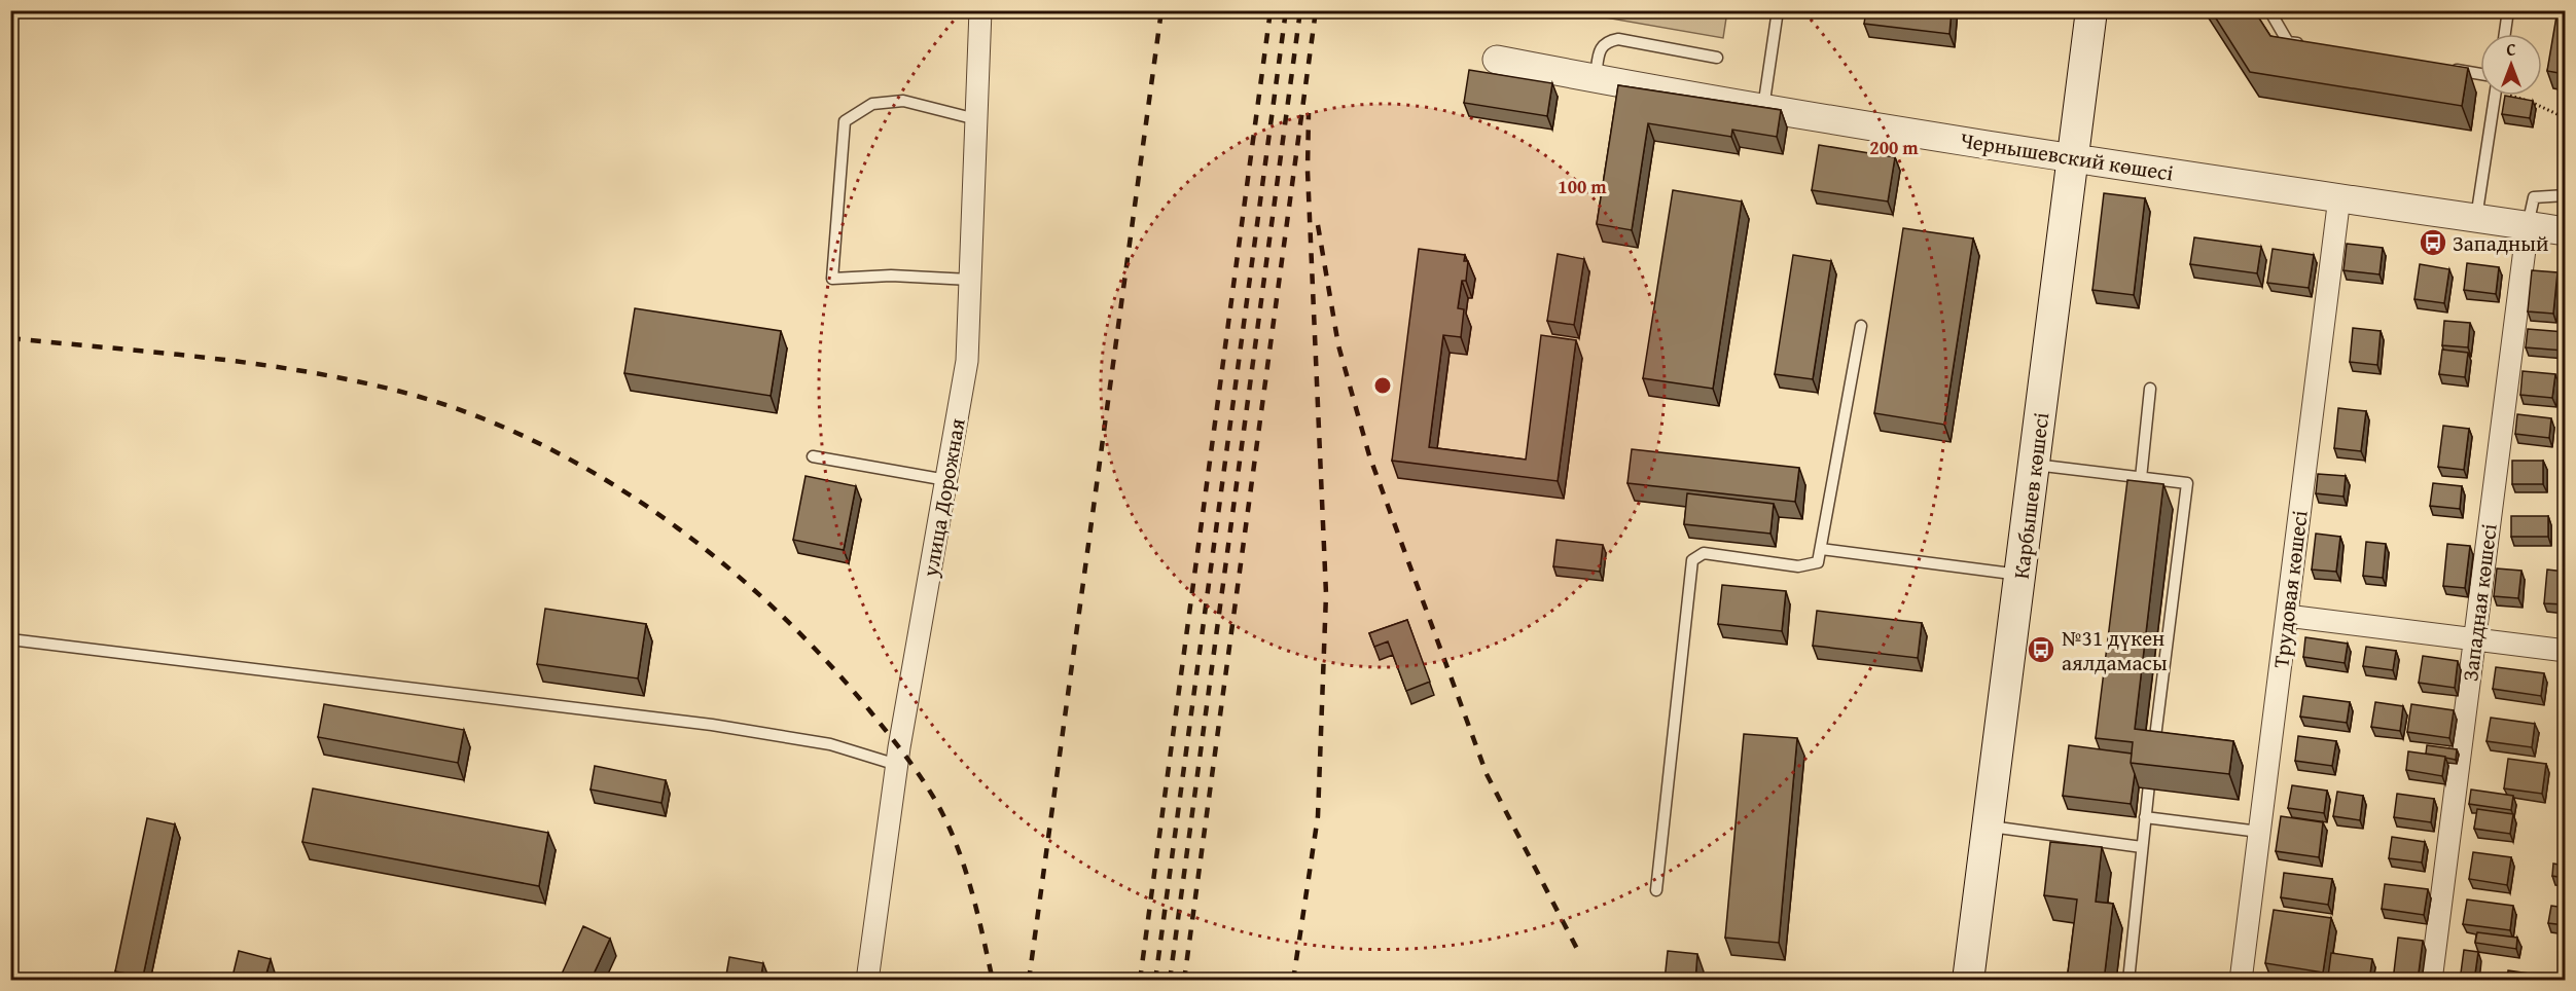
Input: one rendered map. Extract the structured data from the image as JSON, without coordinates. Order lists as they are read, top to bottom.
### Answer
{
  "streets": {
    "main road": ["Карбышев көшесі"],
    "street": [
      "Чернышевский көшесі",
      "улица Дорожная",
      "Трудовая көшесі",
      "Западная көшесі"
    ]
  },
  "crossings": [
    ["Чернышевский көшесі", "Карбышев көшесі"],
    ["Чернышевский көшесі", "Трудовая көшесі"],
    ["Чернышевский көшесі", "Западная көшесі"]
  ],
  "places": {
    "bus stop": ["Западный", "№31 дүкен аялдамасы"]
  },
  "north": "top",
  "rings": ["200 m", "100 m"]
}
